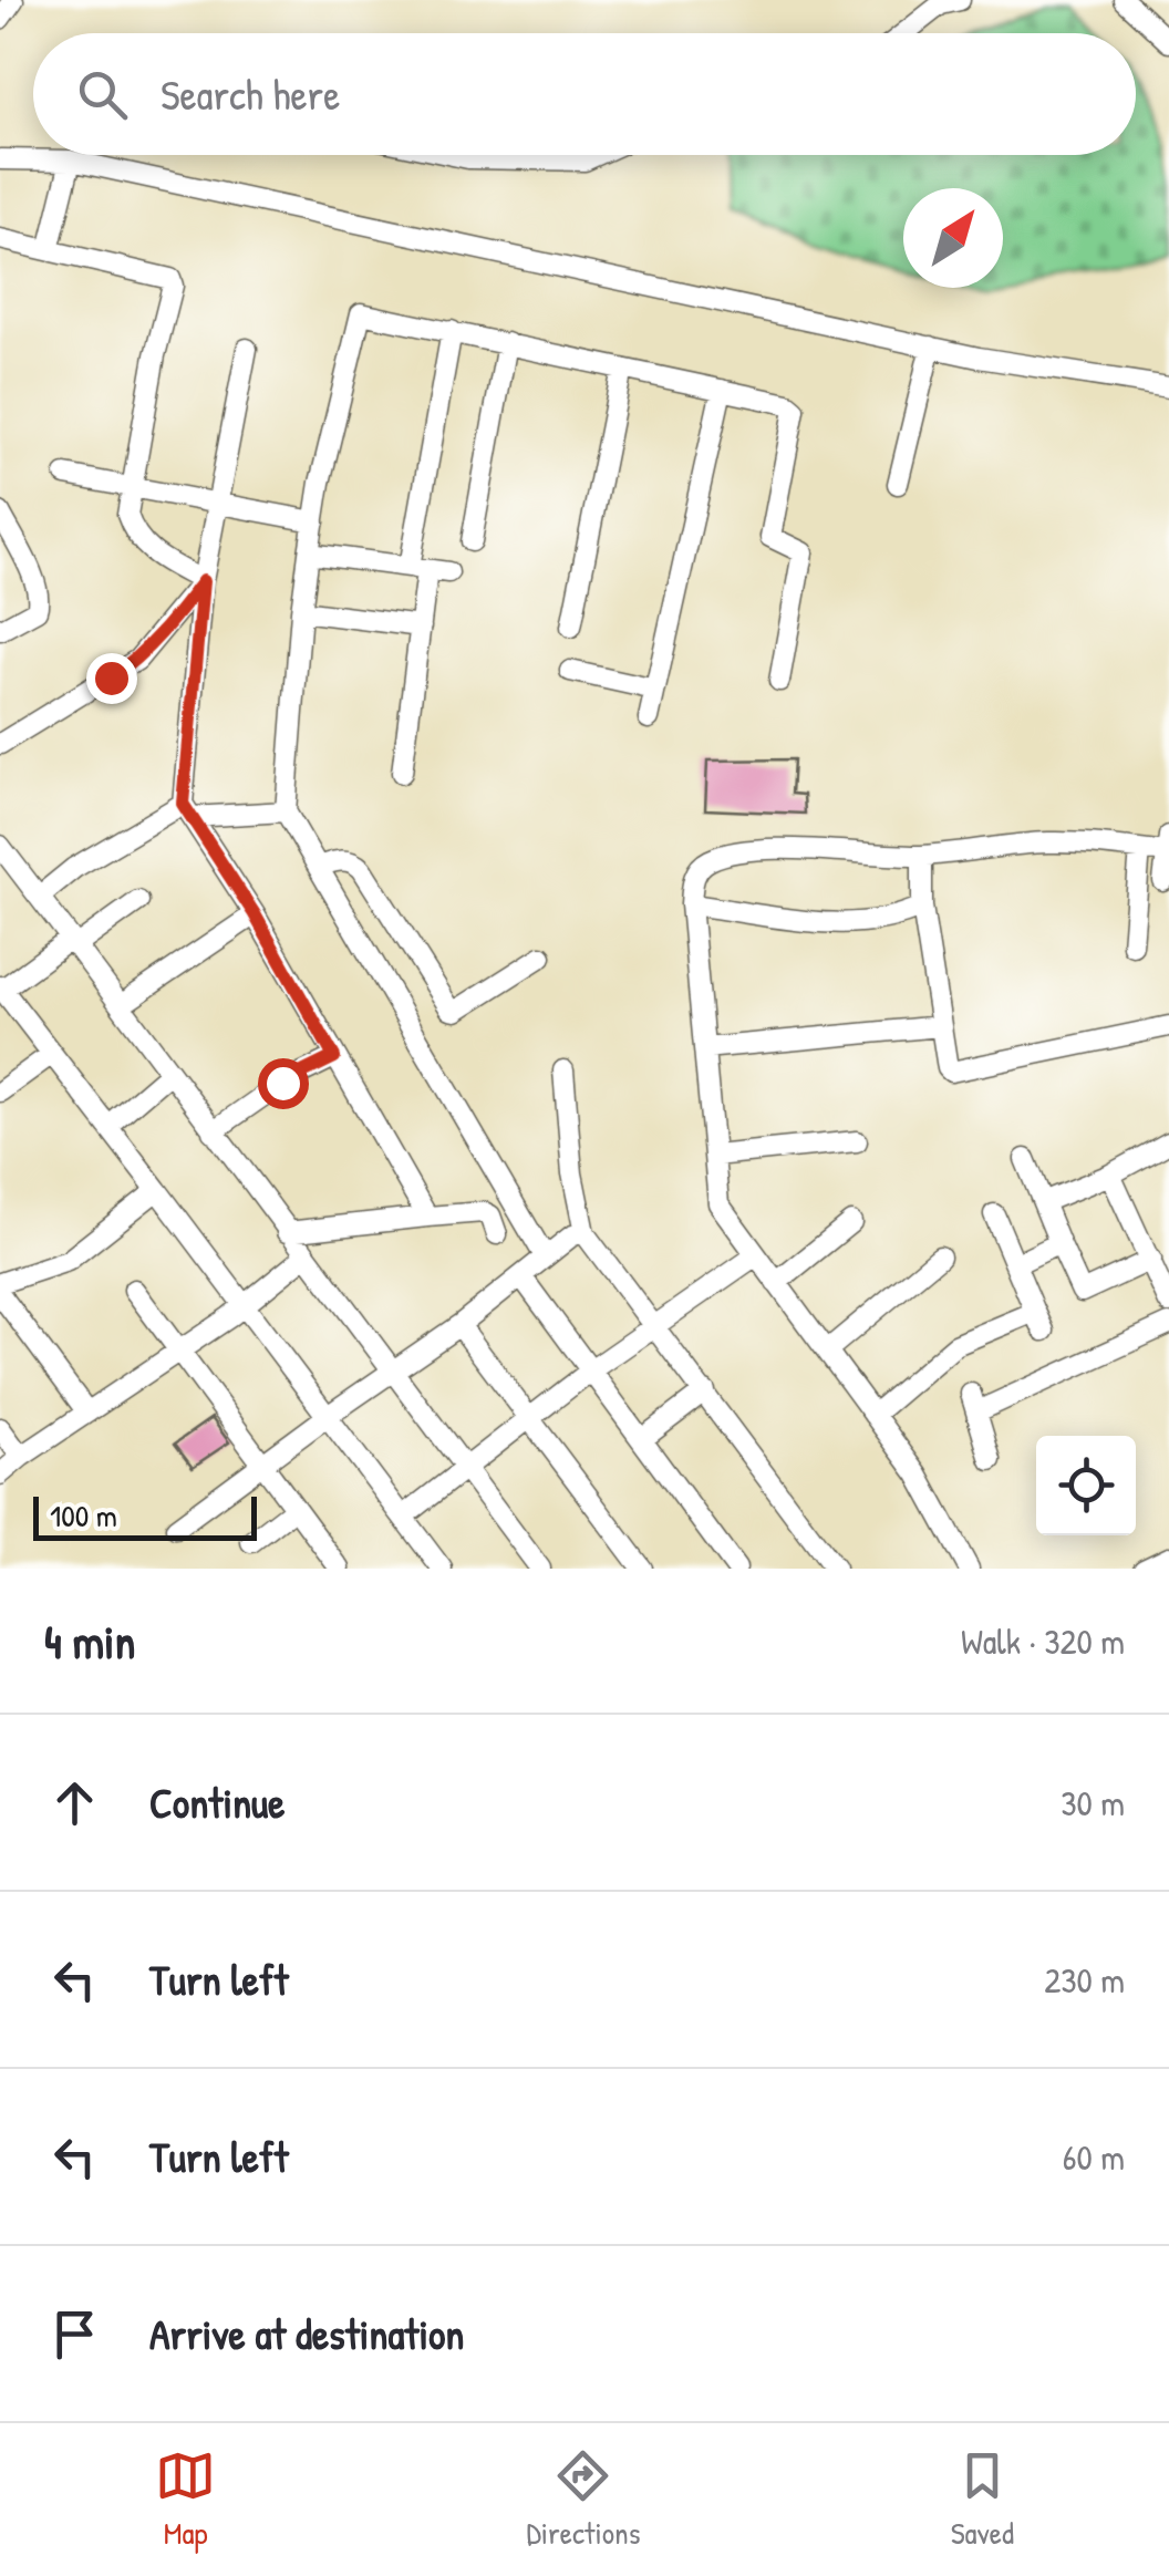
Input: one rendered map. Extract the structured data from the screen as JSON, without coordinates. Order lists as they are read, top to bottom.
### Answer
{
  "scale_bar": "100 m",
  "north": "top right",
  "page": {
    "search": "Search here",
    "scale": "100 m",
    "heading": ["4 min", "Walk · 320 m"],
    "list": [
      ["Continue", "30 m"],
      ["Turn left", "230 m"],
      ["Turn left", "60 m"],
      "Arrive at destination"
    ],
    "nav": ["Map", "Directions", "Saved"]
  }
}
